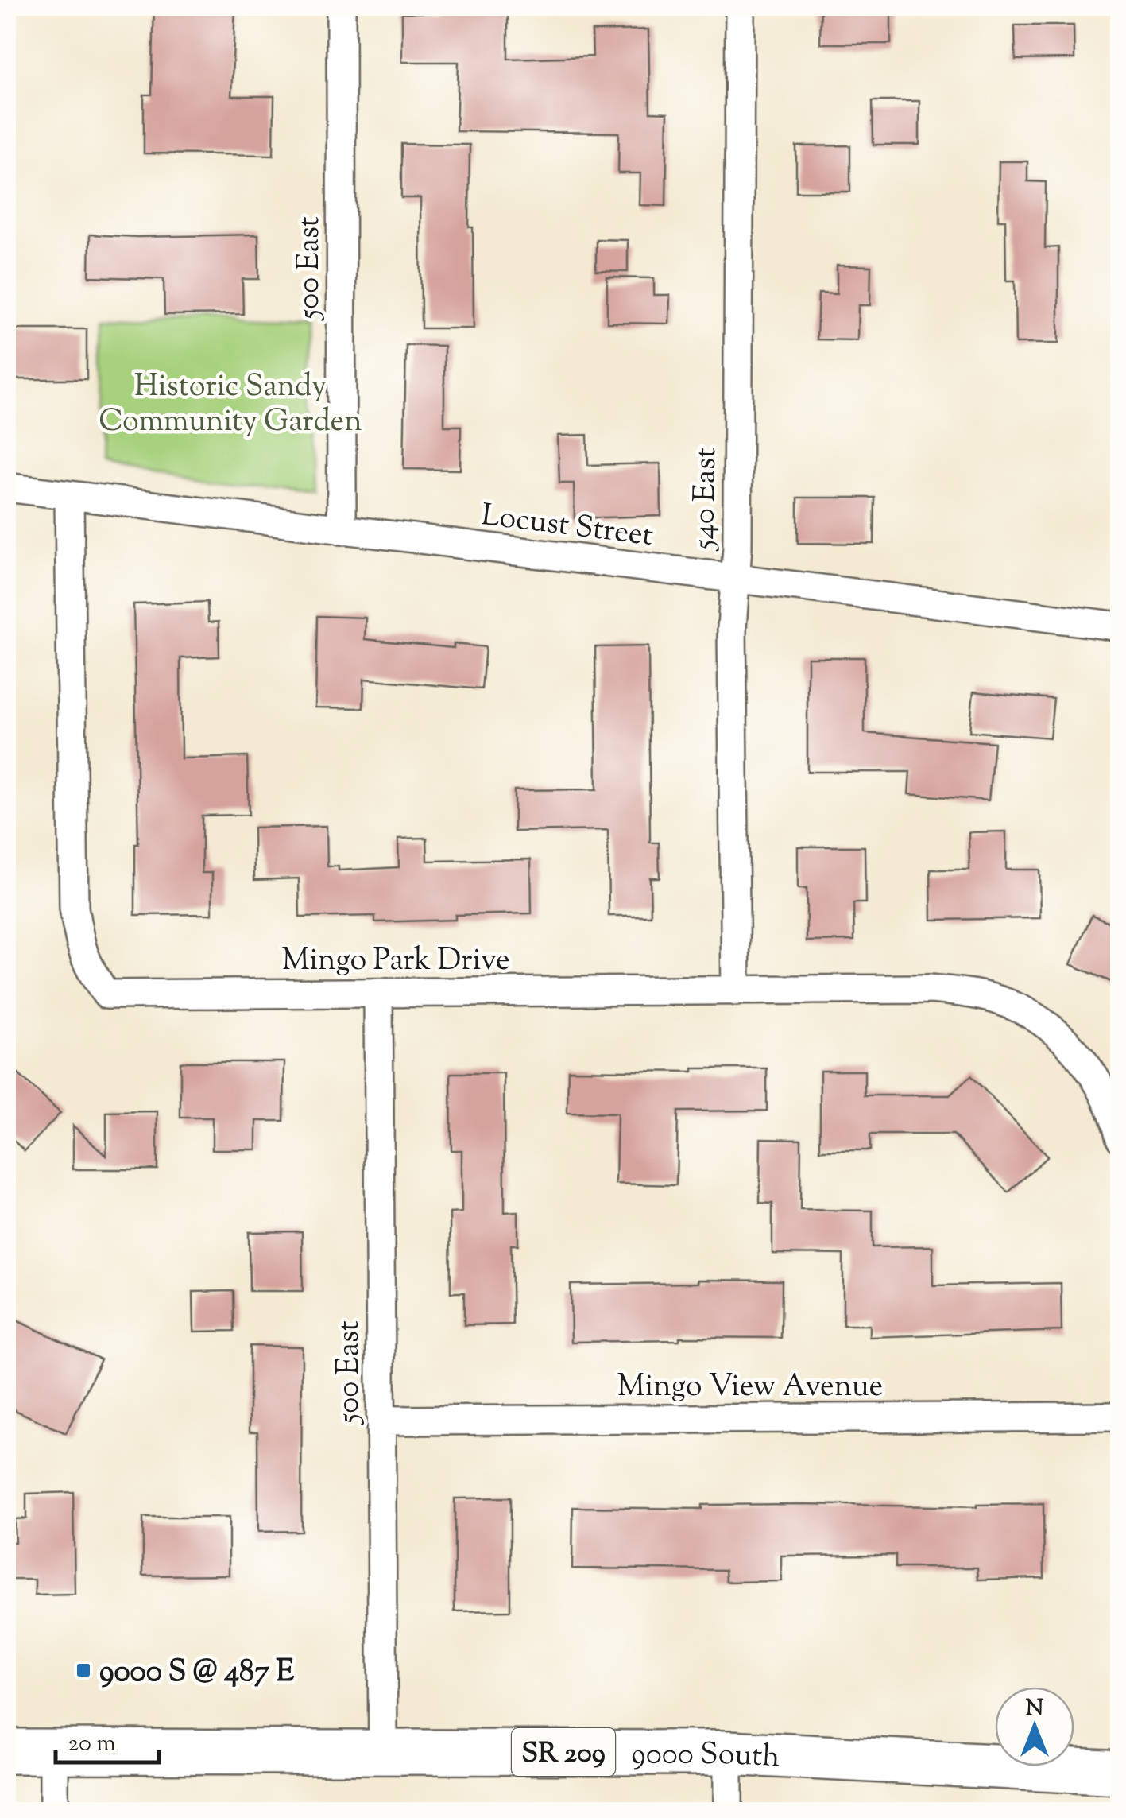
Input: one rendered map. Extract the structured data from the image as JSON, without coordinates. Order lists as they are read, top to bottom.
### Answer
{
  "streets": {
    "main road": ["SR 209", "9000 South"],
    "street": [
      "500 East",
      "540 East",
      "Locust Street",
      "Mingo Park Drive",
      "Mingo View Avenue"
    ]
  },
  "crossings": [
    ["500 East", "Locust Street"],
    ["500 East", "Mingo Park Drive"],
    ["500 East", "Mingo View Avenue"],
    ["500 East", "9000 South"],
    ["540 East", "Locust Street"],
    ["540 East", "Mingo Park Drive"],
    ["Locust Street", "Mingo Park Drive"]
  ],
  "parks": ["Historic Sandy Community Garden"],
  "places": {
    "transit": ["9000 S @ 487 E"]
  },
  "scale_bar": "20 m",
  "north": "top"
}
